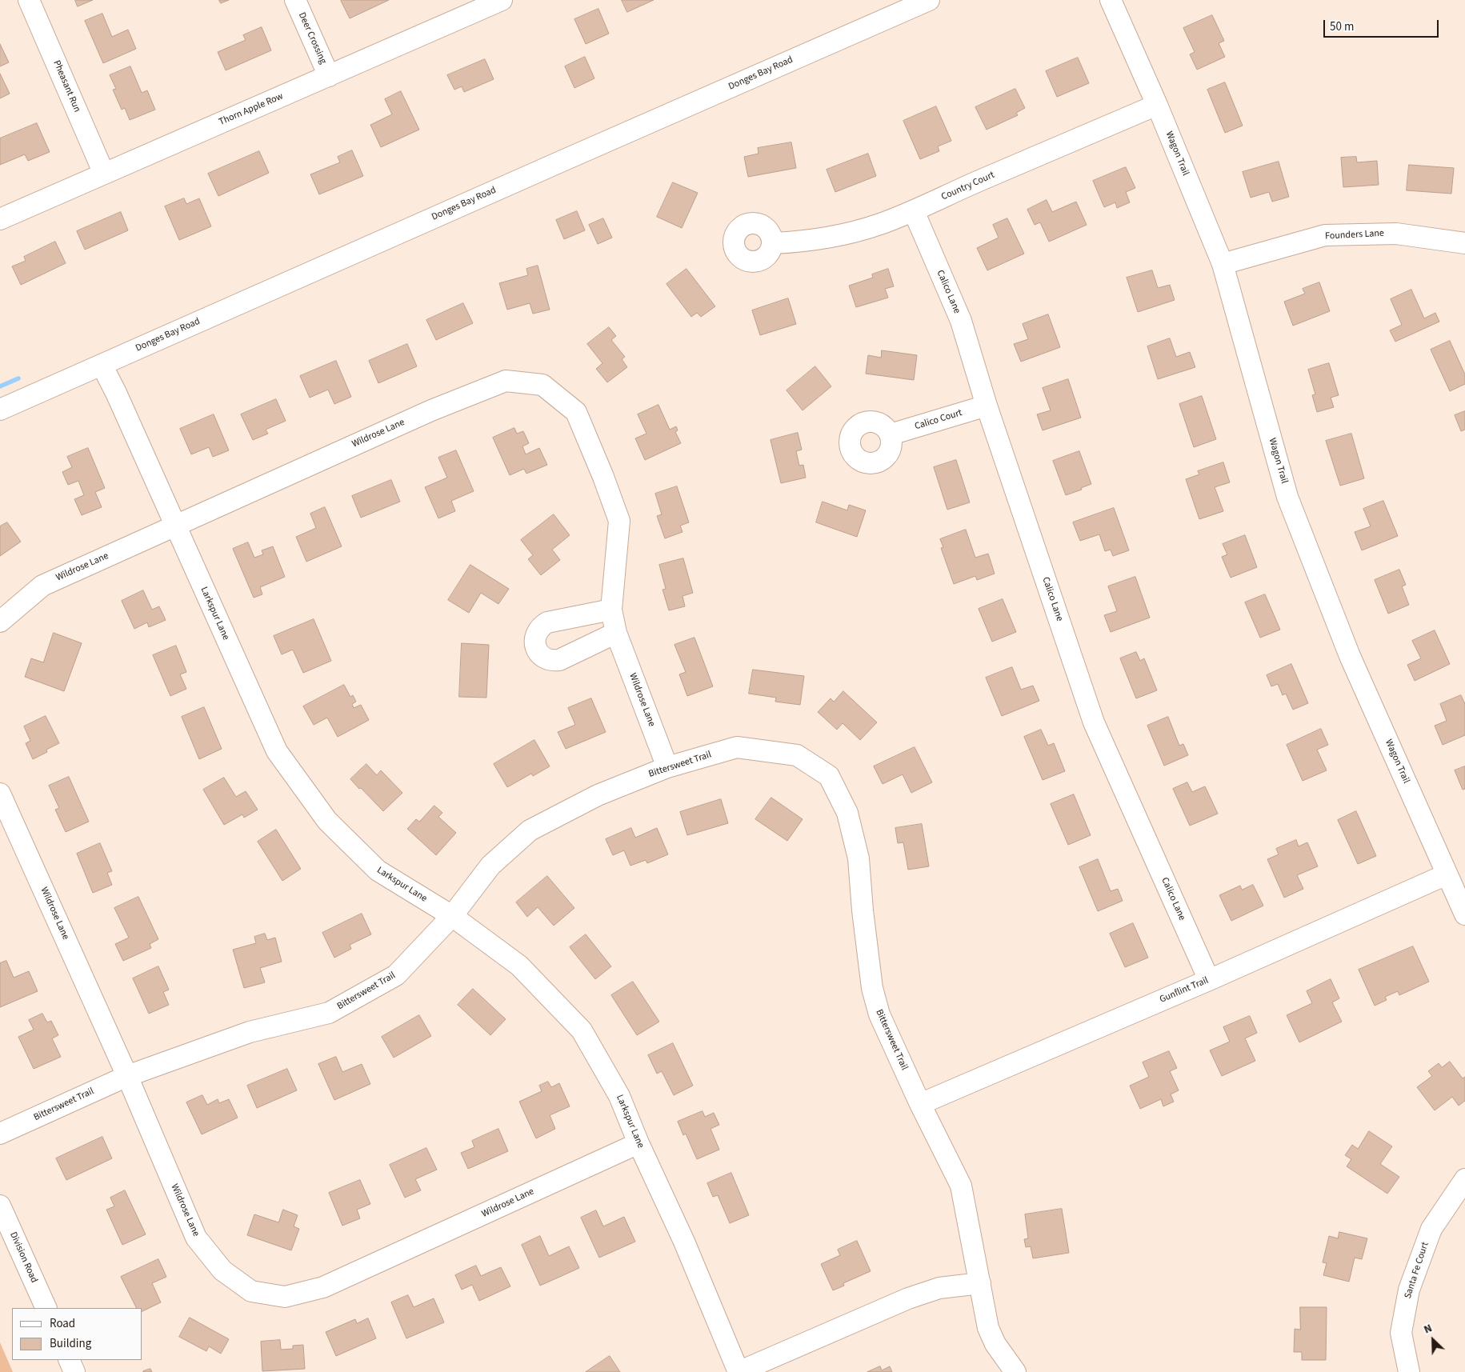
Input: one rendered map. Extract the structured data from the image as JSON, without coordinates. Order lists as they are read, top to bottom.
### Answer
{
  "streets": {
    "street": [
      "Deer Crossing",
      "Donges Bay Road",
      "Pheasant Run",
      "Thorn Apple Row",
      "Wagon Trail",
      "Country Court",
      "Founders Lane",
      "Calico Lane",
      "Calico Court",
      "Wildrose Lane",
      "Larkspur Lane",
      "Bittersweet Trail",
      "Gunflint Trail",
      "Division Road",
      "Santa Fe Court"
    ]
  },
  "crossings": [
    ["Deer Crossing", "Thorn Apple Row"],
    ["Donges Bay Road", "Larkspur Lane"],
    ["Pheasant Run", "Thorn Apple Row"],
    ["Wagon Trail", "Country Court"],
    ["Wagon Trail", "Founders Lane"],
    ["Wagon Trail", "Gunflint Trail"],
    ["Country Court", "Calico Lane"],
    ["Calico Lane", "Calico Court"],
    ["Calico Lane", "Gunflint Trail"],
    ["Wildrose Lane", "Larkspur Lane"],
    ["Wildrose Lane", "Bittersweet Trail"],
    ["Larkspur Lane", "Bittersweet Trail"],
    ["Bittersweet Trail", "Gunflint Trail"]
  ],
  "legend": ["Road", "Building"],
  "scale_bar": "50 m",
  "north": "top left"
}
